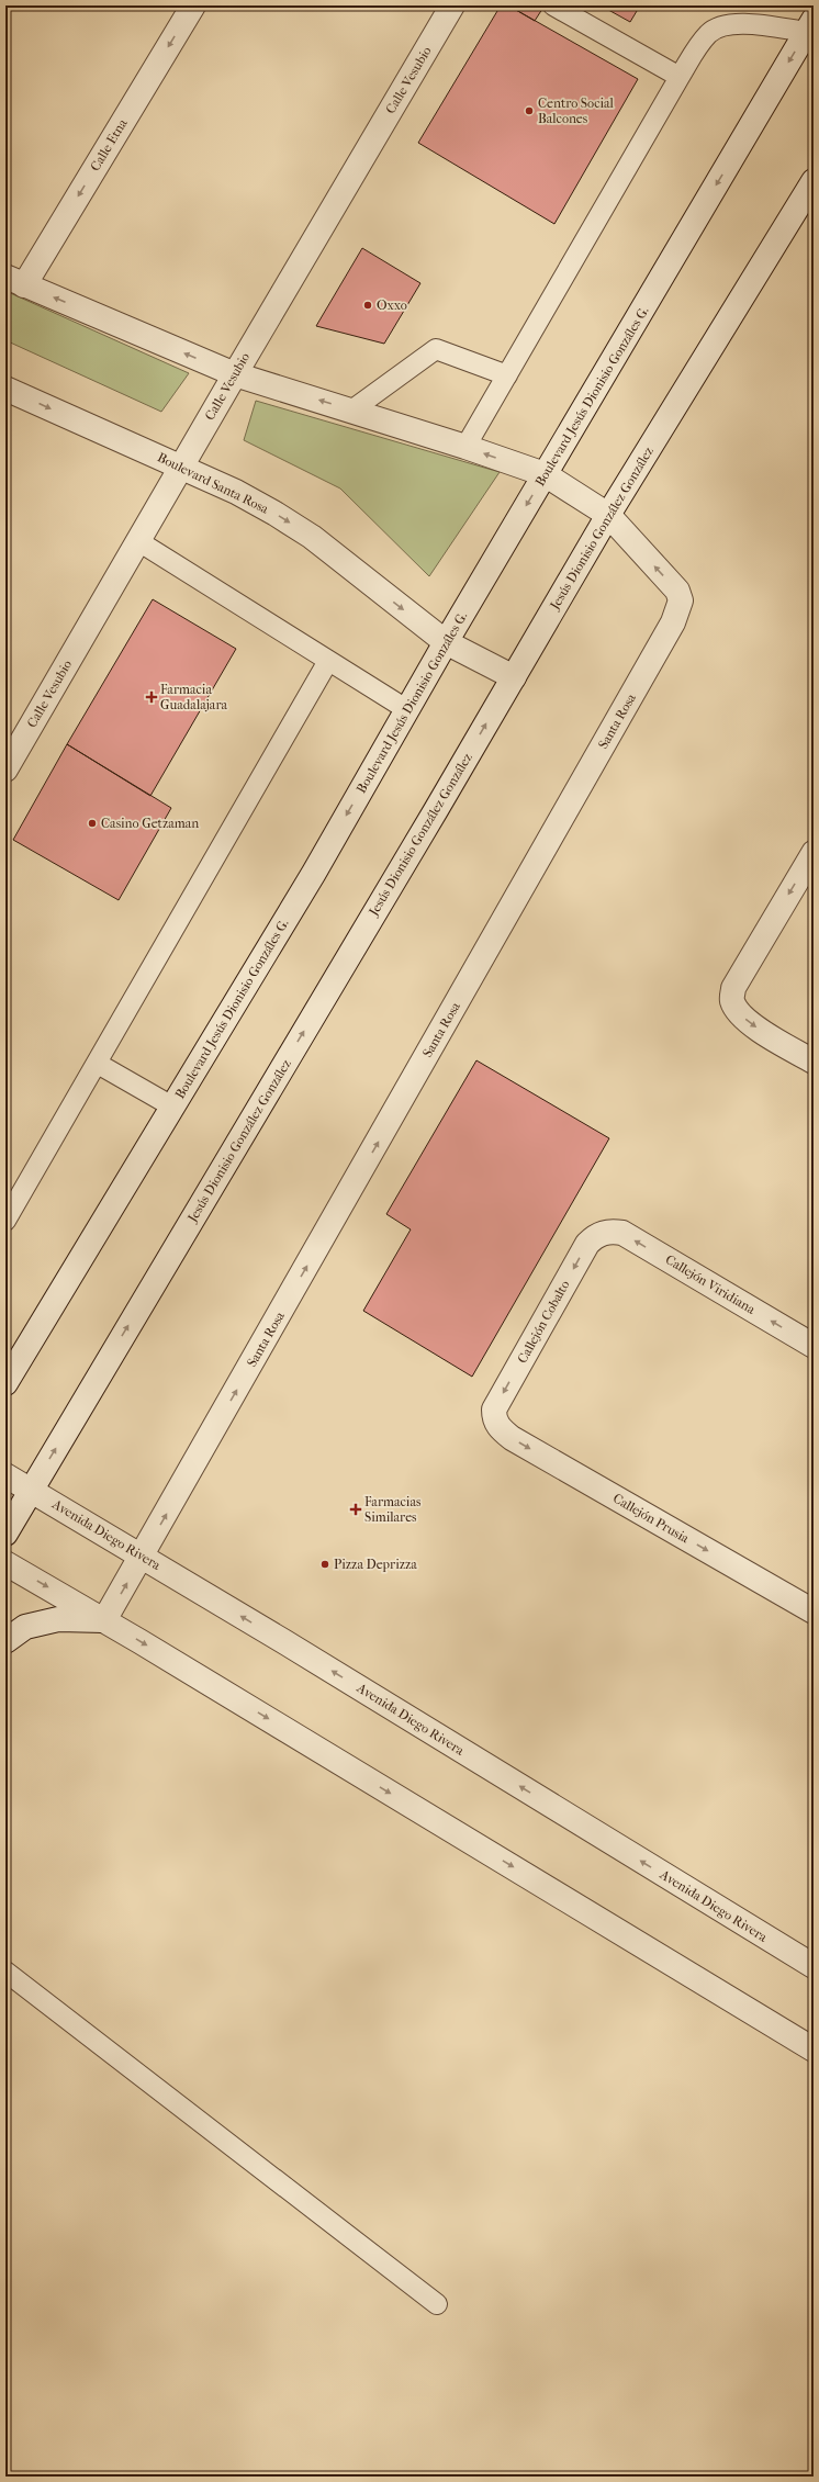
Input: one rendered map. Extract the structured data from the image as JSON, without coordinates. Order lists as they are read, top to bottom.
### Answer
{
  "streets": {
    "street": [
      "Calle Vesubio",
      "Calle Etna",
      "Boulevard Jesús Dionisio Gonzáles G.",
      "Boulevard Santa Rosa",
      "Jesús Dionisio González González",
      "Santa Rosa",
      "Callejón Viridiana",
      "Callejón Cobalto",
      "Callejón Prusia",
      "Avenida Diego Rivera"
    ]
  },
  "crossings": [
    ["Calle Vesubio", "Boulevard Santa Rosa"],
    ["Boulevard Jesús Dionisio Gonzáles G.", "Boulevard Santa Rosa"],
    ["Boulevard Jesús Dionisio Gonzáles G.", "Santa Rosa"],
    ["Boulevard Santa Rosa", "Jesús Dionisio González González"],
    ["Jesús Dionisio González González", "Santa Rosa"],
    ["Jesús Dionisio González González", "Avenida Diego Rivera"],
    ["Santa Rosa", "Avenida Diego Rivera"],
    ["Callejón Viridiana", "Callejón Cobalto"],
    ["Callejón Cobalto", "Callejón Prusia"]
  ],
  "one_way": [
    "Calle Etna",
    "Boulevard Jesús Dionisio Gonzáles G.",
    "Jesús Dionisio González González",
    "Santa Rosa",
    "Callejón Viridiana",
    "Callejón Cobalto",
    "Callejón Prusia"
  ],
  "places": {
    "other": [
      "Centro Social Balcones",
      "Oxxo",
      "Casino Getzaman",
      "Pizza Deprizza"
    ],
    "health": ["Farmacia Guadalajara", "Farmacias Similares"]
  }
}
